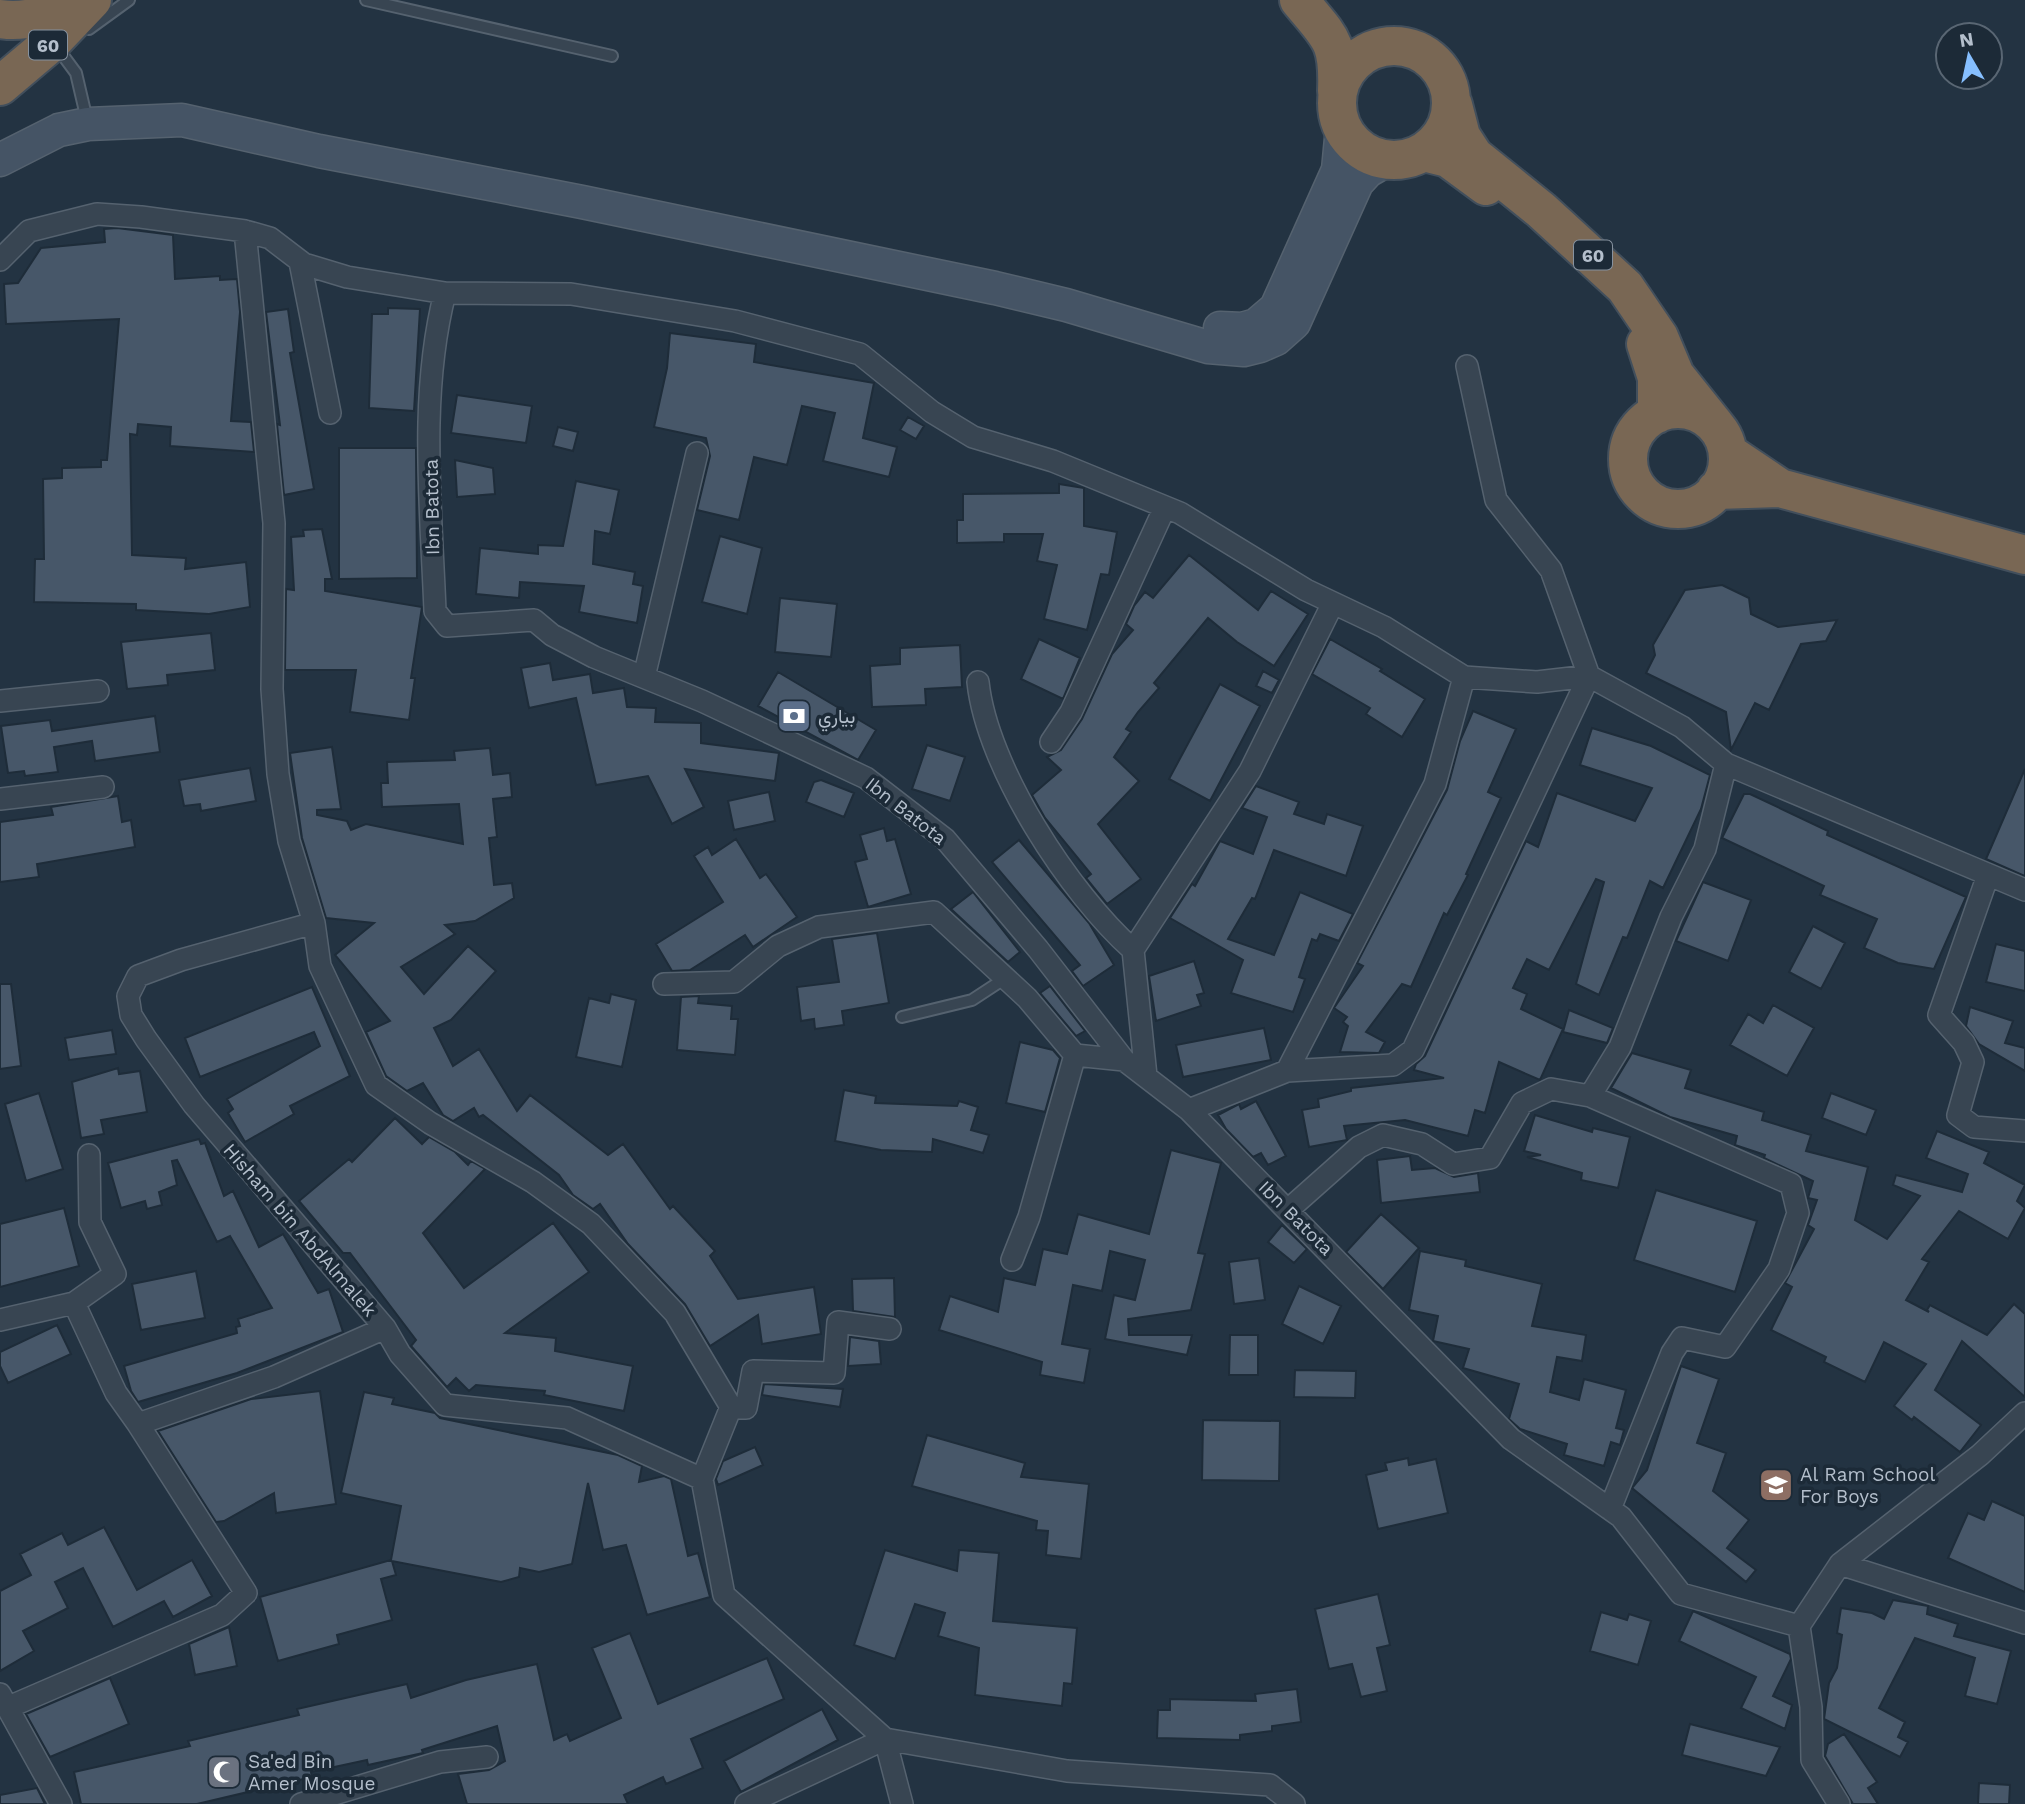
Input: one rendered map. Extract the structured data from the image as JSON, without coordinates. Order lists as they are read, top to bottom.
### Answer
{
  "streets": {
    "highway": ["60"],
    "street": ["Ibn Batota", "Hisham bin AbdAlmalek"]
  },
  "places": {
    "bank": ["بياري"],
    "school or university": ["Al Ram School For Boys"],
    "mosque": ["Sa'ed Bin Amer Mosque"]
  },
  "north": "top"
}
